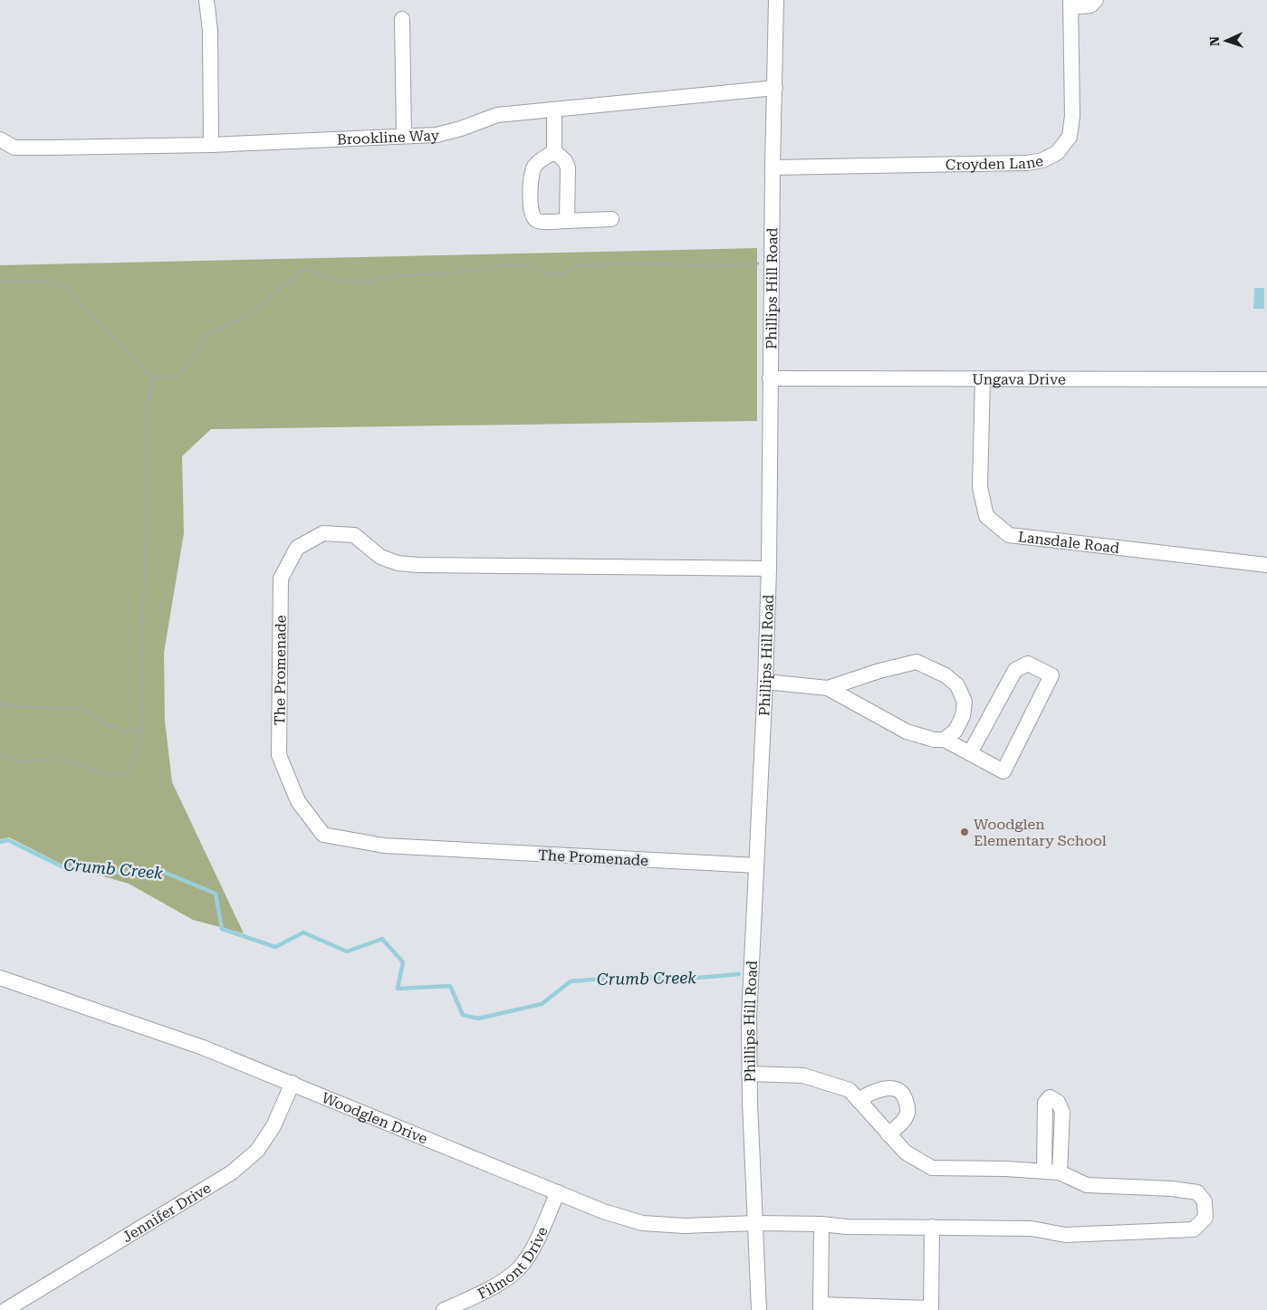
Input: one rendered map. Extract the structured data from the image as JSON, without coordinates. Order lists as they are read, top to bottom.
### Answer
{
  "streets": {
    "street": [
      "Brookline Way",
      "Croyden Lane",
      "Phillips Hill Road",
      "Ungava Drive",
      "Lansdale Road",
      "The Promenade",
      "Woodglen Drive",
      "Jennifer Drive",
      "Filmont Drive"
    ]
  },
  "crossings": [
    ["Brookline Way", "Phillips Hill Road"],
    ["Croyden Lane", "Phillips Hill Road"],
    ["Phillips Hill Road", "Ungava Drive"],
    ["Phillips Hill Road", "The Promenade"],
    ["Phillips Hill Road", "Woodglen Drive"],
    ["Ungava Drive", "Lansdale Road"],
    ["Woodglen Drive", "Jennifer Drive"],
    ["Woodglen Drive", "Filmont Drive"]
  ],
  "water": ["Crumb Creek"],
  "places": ["Woodglen Elementary School"],
  "north": "left"
}
